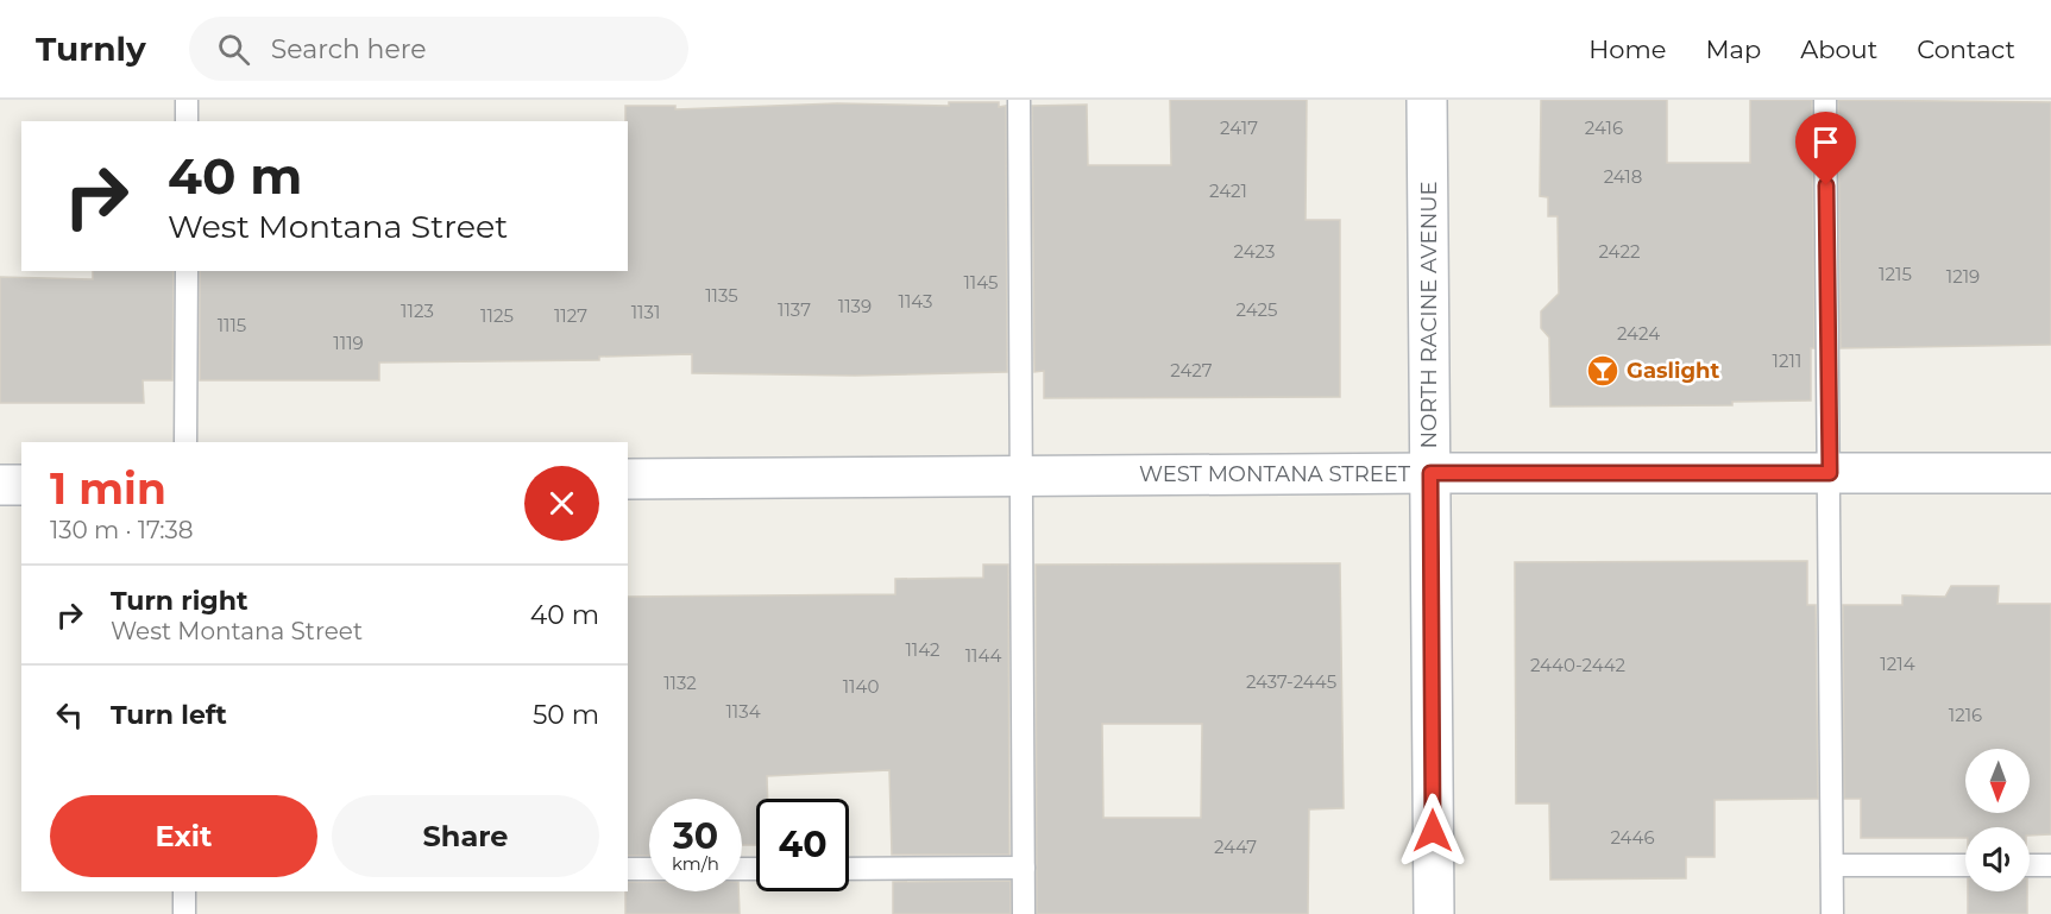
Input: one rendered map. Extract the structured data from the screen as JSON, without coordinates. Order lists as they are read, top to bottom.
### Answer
{
  "streets": {
    "street": ["NORTH RACINE AVENUE", "WEST MONTANA STREET"]
  },
  "crossings": [
    ["NORTH RACINE AVENUE", "WEST MONTANA STREET"]
  ],
  "places": {
    "bar": ["Gaslight"]
  },
  "house_numbers": [
    "2417",
    "2416",
    "2418",
    "2421",
    "2423",
    "2422",
    "1215",
    "1219",
    "1145",
    "1135",
    "1143",
    "1139",
    "1137",
    "2425",
    "1123",
    "1131",
    "1125",
    "1127",
    "1115",
    "2424",
    "1119",
    "1211",
    "2427",
    "1142",
    "1144",
    "1214",
    "2440-2442",
    "2437-2445",
    "1132",
    "1140",
    "1134",
    "1216",
    "2446",
    "2447"
  ],
  "north": "bottom",
  "page": {
    "header": "Turnly",
    "search": "Search here",
    "nav": [
      "Home",
      "Map",
      "About",
      "Contact"
    ],
    "turn": ["40 m", "West Montana Street"],
    "heading": ["1 min", "130 m · 17:38"],
    "list": [
      {
        "name": "Turn right",
        "note": "West Montana Street",
        "value": "40 m"
      },
      {
        "name": "Turn left",
        "value": "50 m"
      }
    ],
    "buttons": ["Exit", "Share"],
    "speed": "30 km/h",
    "limit": "40"
  }
}
